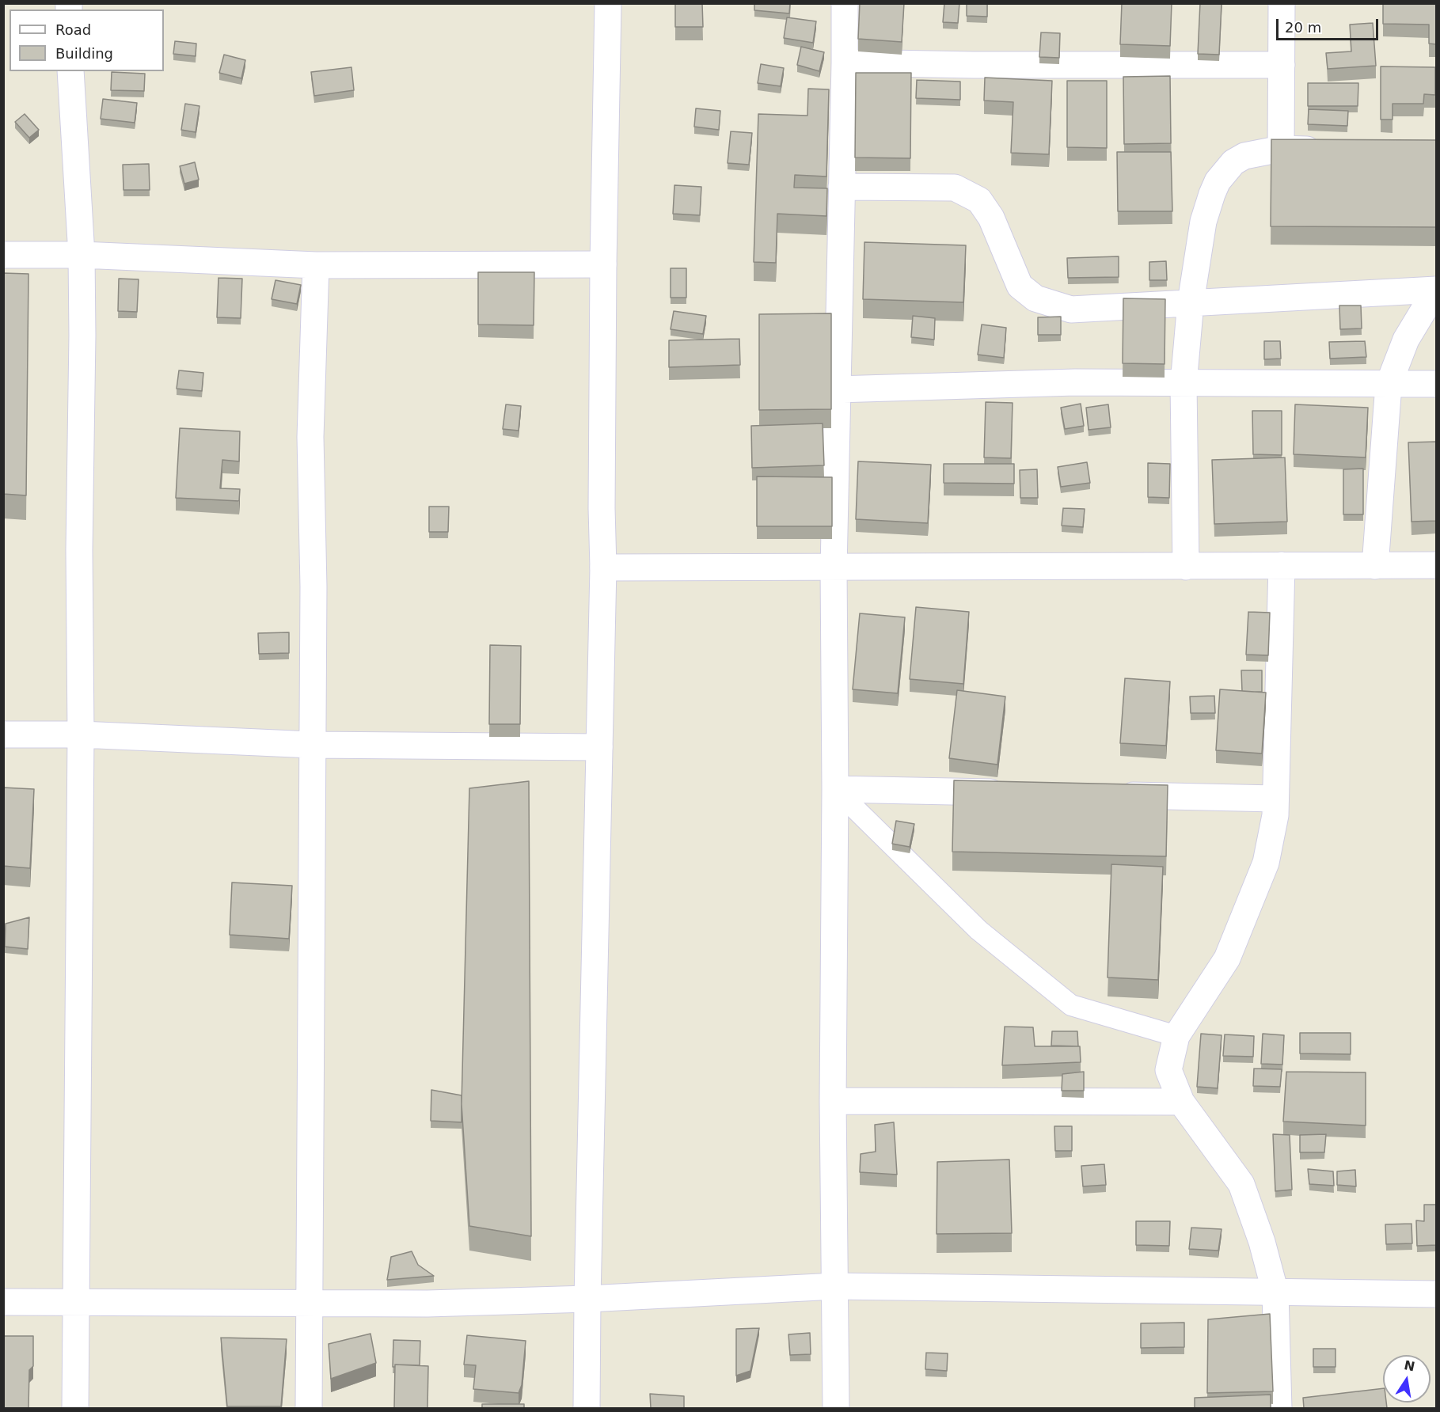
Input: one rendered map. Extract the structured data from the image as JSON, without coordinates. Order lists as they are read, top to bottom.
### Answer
{
  "legend": ["Road", "Building"],
  "scale_bar": "20 m",
  "north": "top"
}
